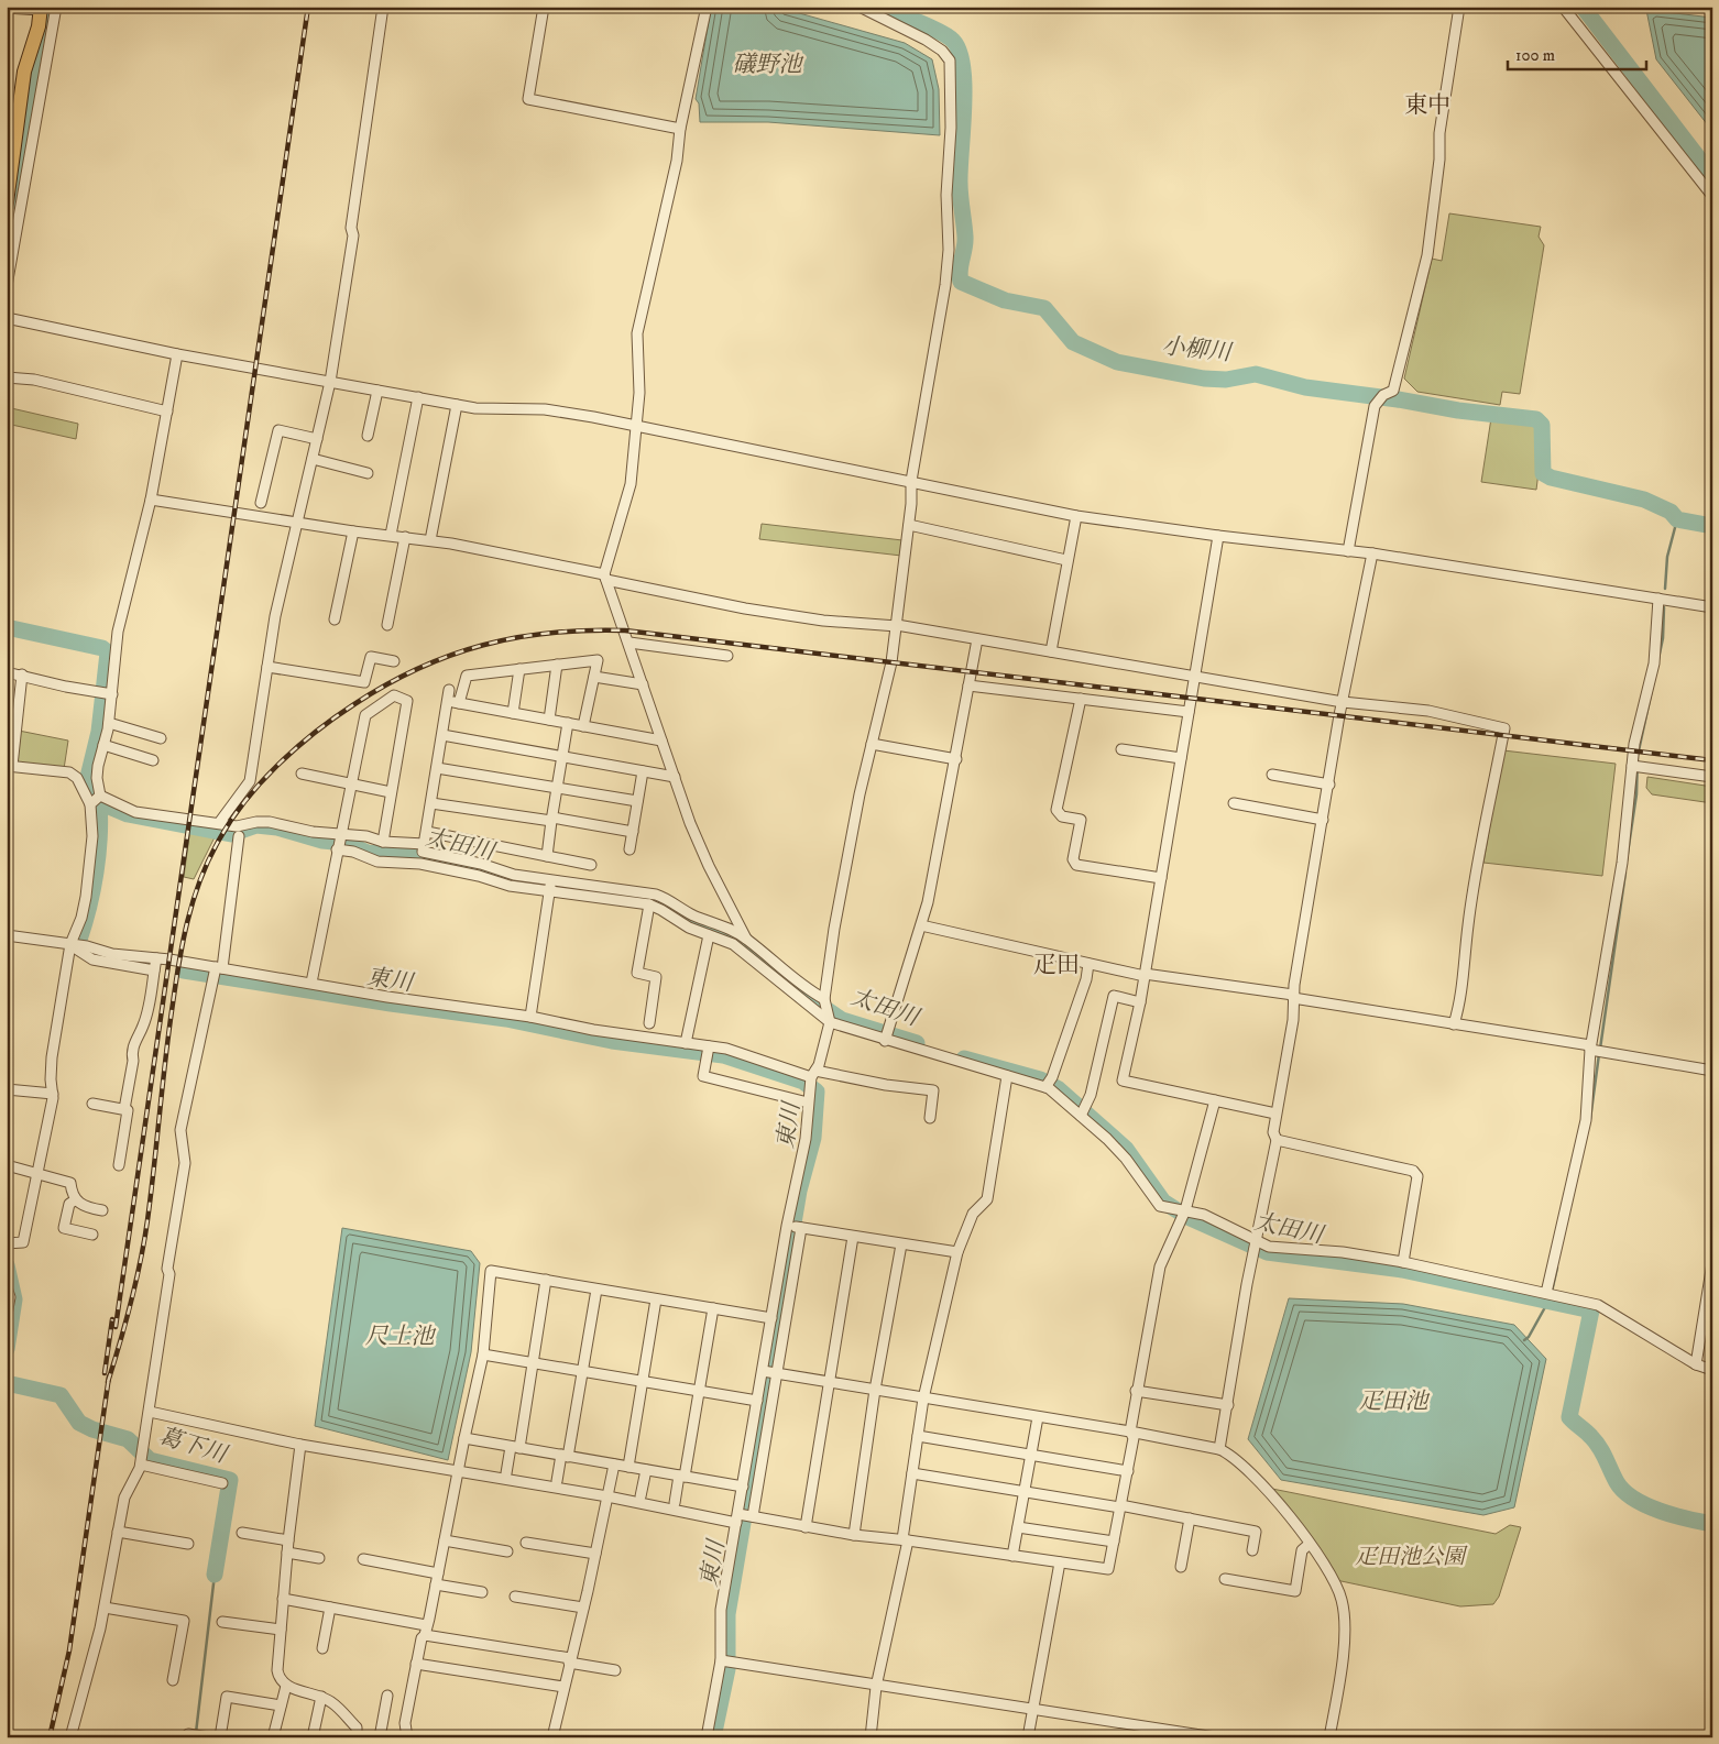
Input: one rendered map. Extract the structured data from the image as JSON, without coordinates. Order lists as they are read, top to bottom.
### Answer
{
  "districts": ["東中", "疋田"],
  "water": [
    "礒野池",
    "小柳川",
    "太田川",
    "東川",
    "尺土池",
    "疋田池",
    "葛下川"
  ],
  "parks": ["疋田池公園"],
  "scale_bar": "100 m"
}
